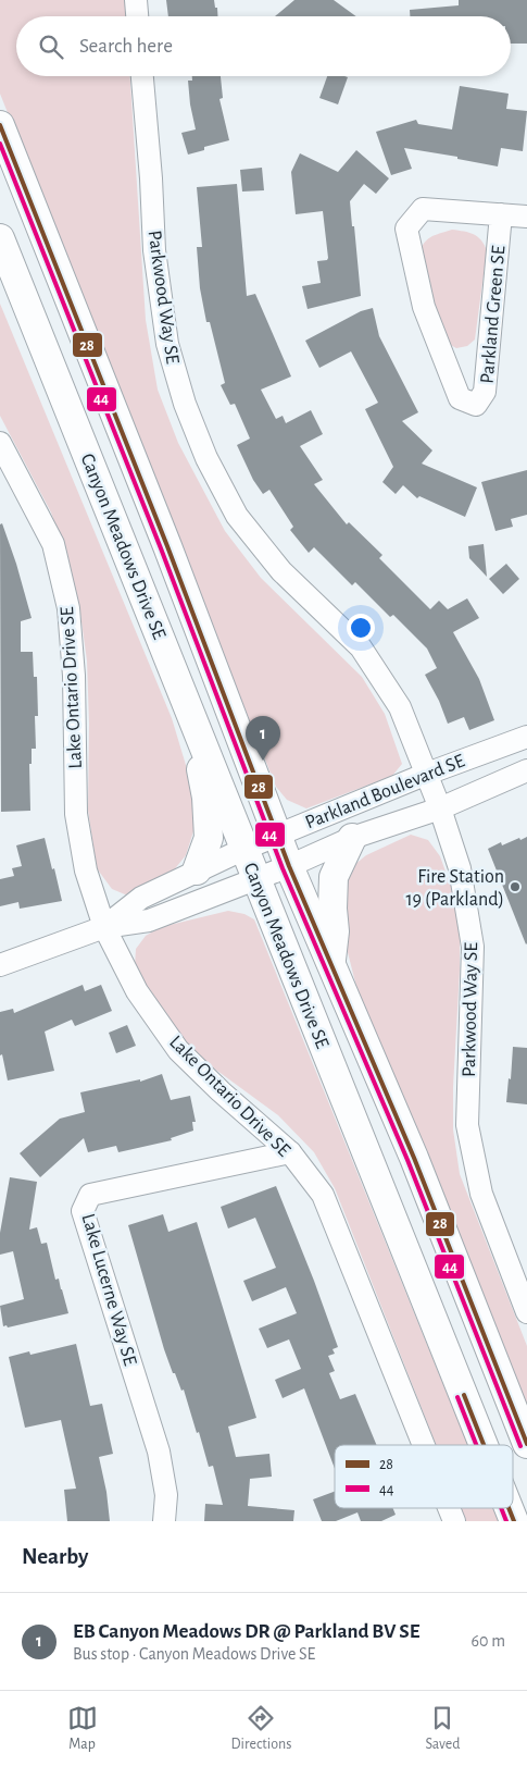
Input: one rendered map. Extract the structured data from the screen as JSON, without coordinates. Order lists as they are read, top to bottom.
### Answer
{
  "streets": {
    "main road": ["Canyon Meadows Drive SE"],
    "street": [
      "Parkwood Way SE",
      "Parkland Green SE",
      "Lake Ontario Drive SE",
      "Parkland Boulevard SE",
      "Lake Lucerne Way SE"
    ]
  },
  "crossings": [
    ["Parkwood Way SE", "Parkland Boulevard SE"],
    ["Canyon Meadows Drive SE", "Parkland Boulevard SE"],
    ["Lake Ontario Drive SE", "Parkland Boulevard SE"],
    ["Lake Ontario Drive SE", "Lake Lucerne Way SE"]
  ],
  "places": ["Fire Station 19 (Parkland)"],
  "lines": ["transit line 28", "transit line 44"],
  "legend": ["28", "44"],
  "page": {
    "search": "Search here",
    "pins": "1",
    "heading": "Nearby",
    "list": [
      {
        "mark": "1",
        "name": "EB Canyon Meadows DR @ Parkland BV SE",
        "note": "Bus stop · Canyon Meadows Drive SE",
        "value": "60 m"
      }
    ],
    "nav": ["Map", "Directions", "Saved"]
  }
}
